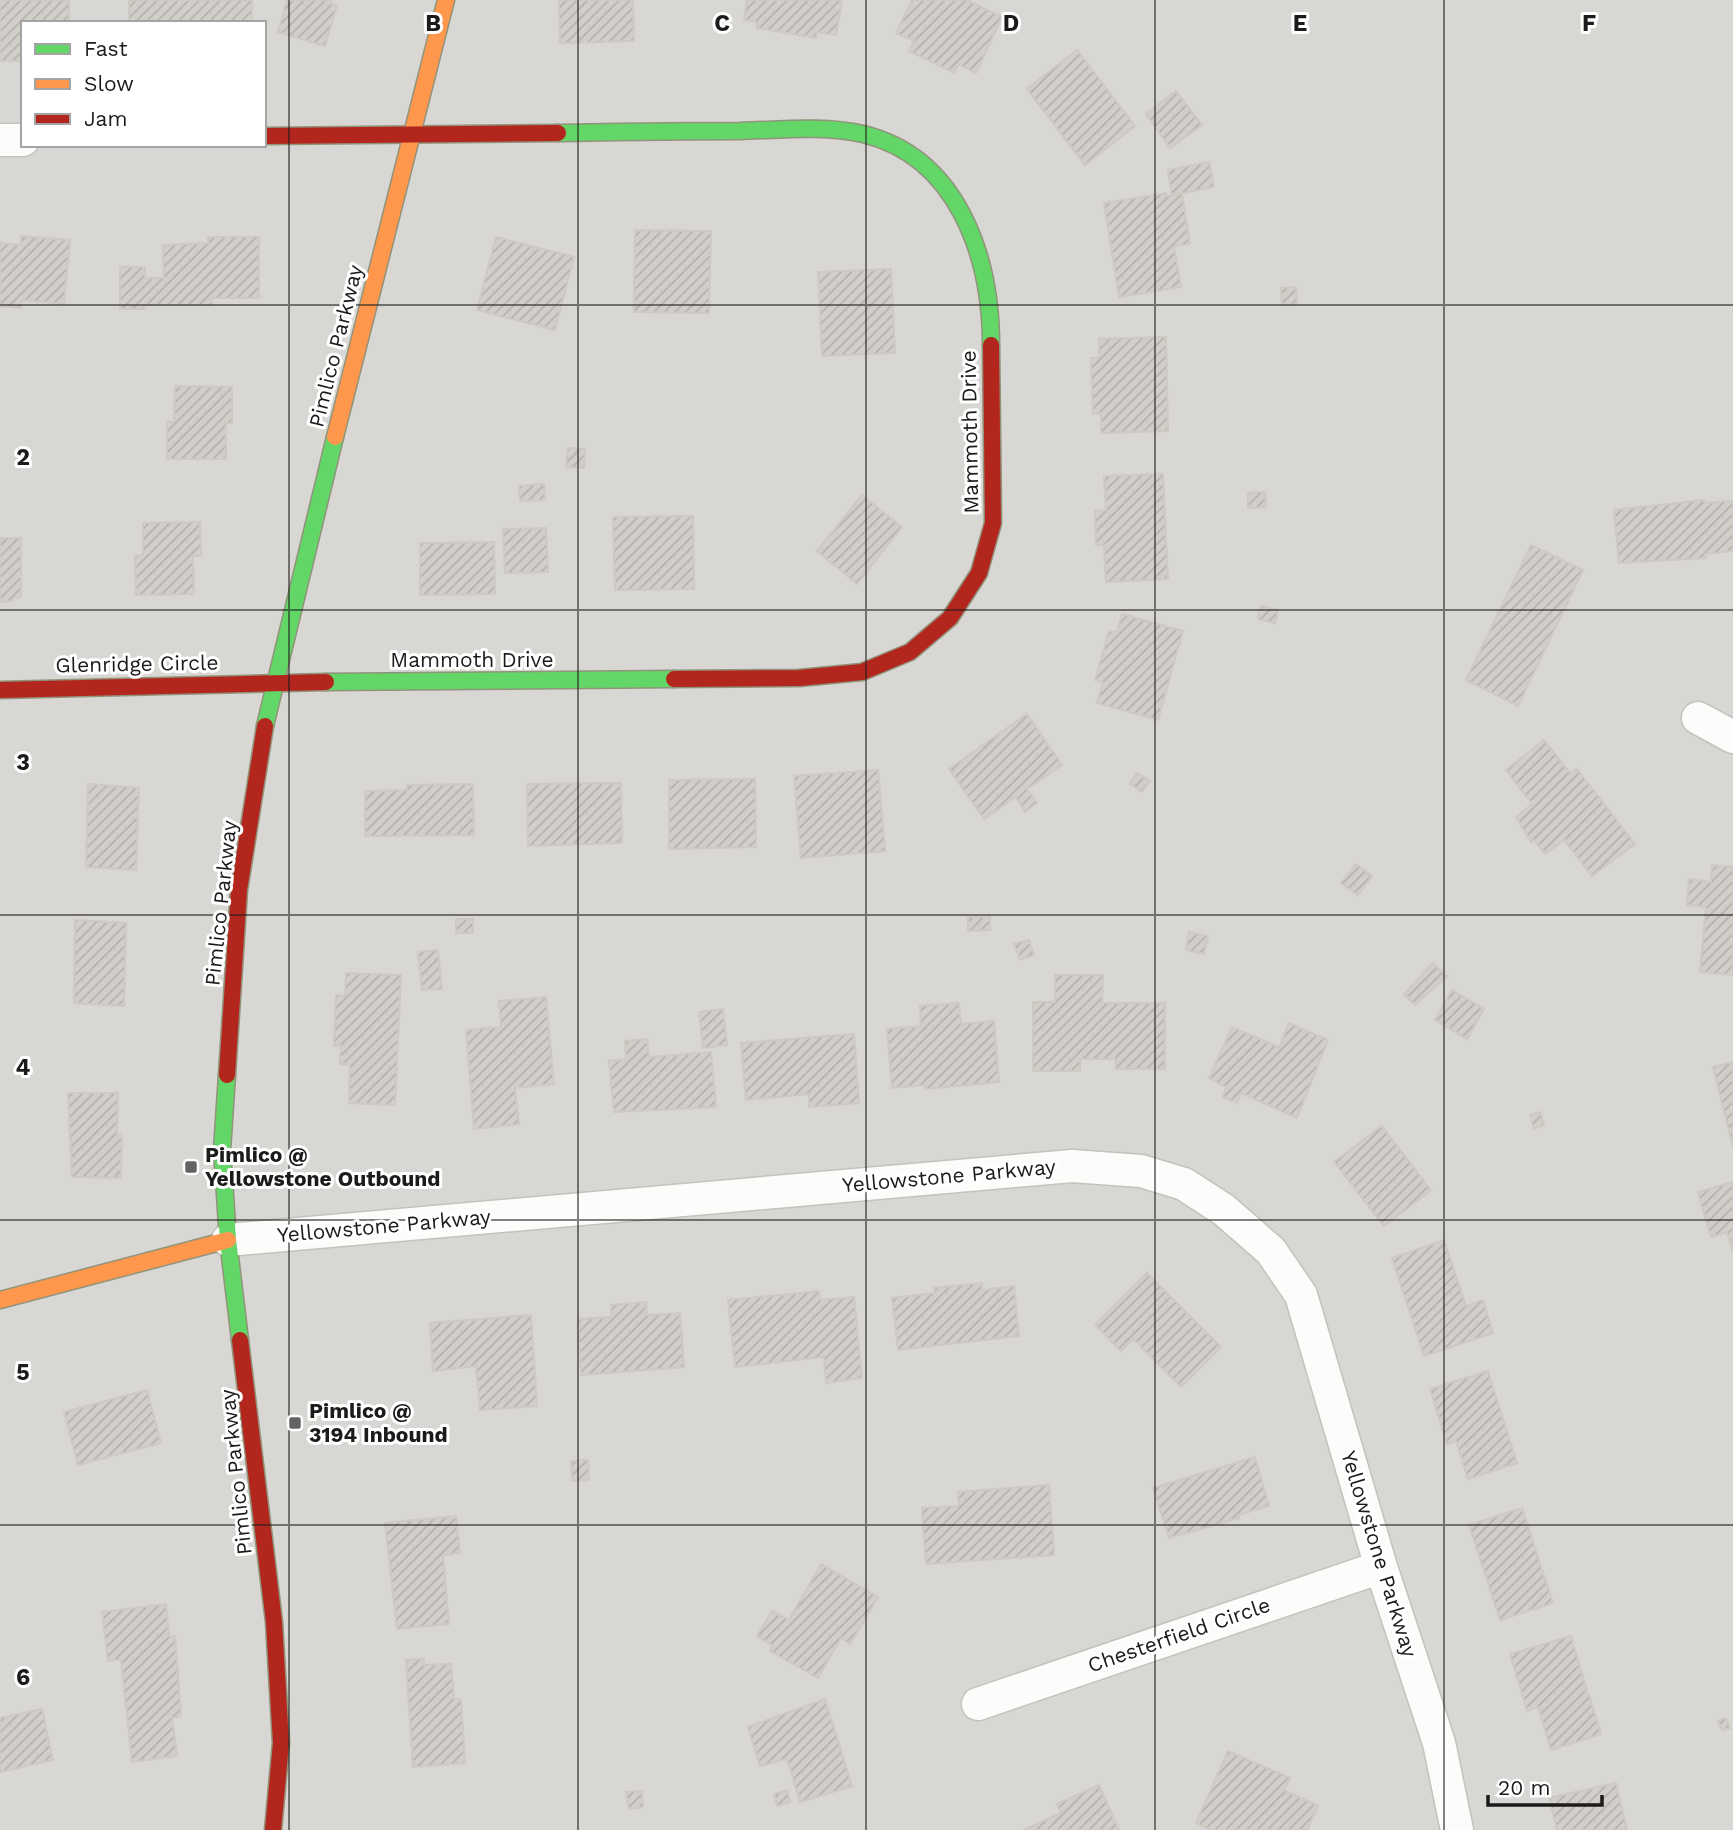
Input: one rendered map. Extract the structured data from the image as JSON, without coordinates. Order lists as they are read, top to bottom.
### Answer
{
  "streets": {
    "street": [
      "Pimlico Parkway",
      "Mammoth Drive",
      "Glenridge Circle",
      "Yellowstone Parkway",
      "Chesterfield Circle"
    ]
  },
  "crossings": [
    ["Pimlico Parkway", "Mammoth Drive"],
    ["Pimlico Parkway", "Glenridge Circle"],
    ["Pimlico Parkway", "Yellowstone Parkway"],
    ["Mammoth Drive", "Glenridge Circle"],
    ["Yellowstone Parkway", "Chesterfield Circle"]
  ],
  "places": {
    "transit": ["Pimlico @ Yellowstone Outbound", "Pimlico @ 3194 Inbound"]
  },
  "legend": ["Fast", "Slow", "Jam"],
  "scale_bar": "20 m",
  "grid": {
    "columns": [
      "B",
      "C",
      "D",
      "E",
      "F"
    ],
    "rows": [
      "2",
      "3",
      "4",
      "5",
      "6"
    ]
  }
}
